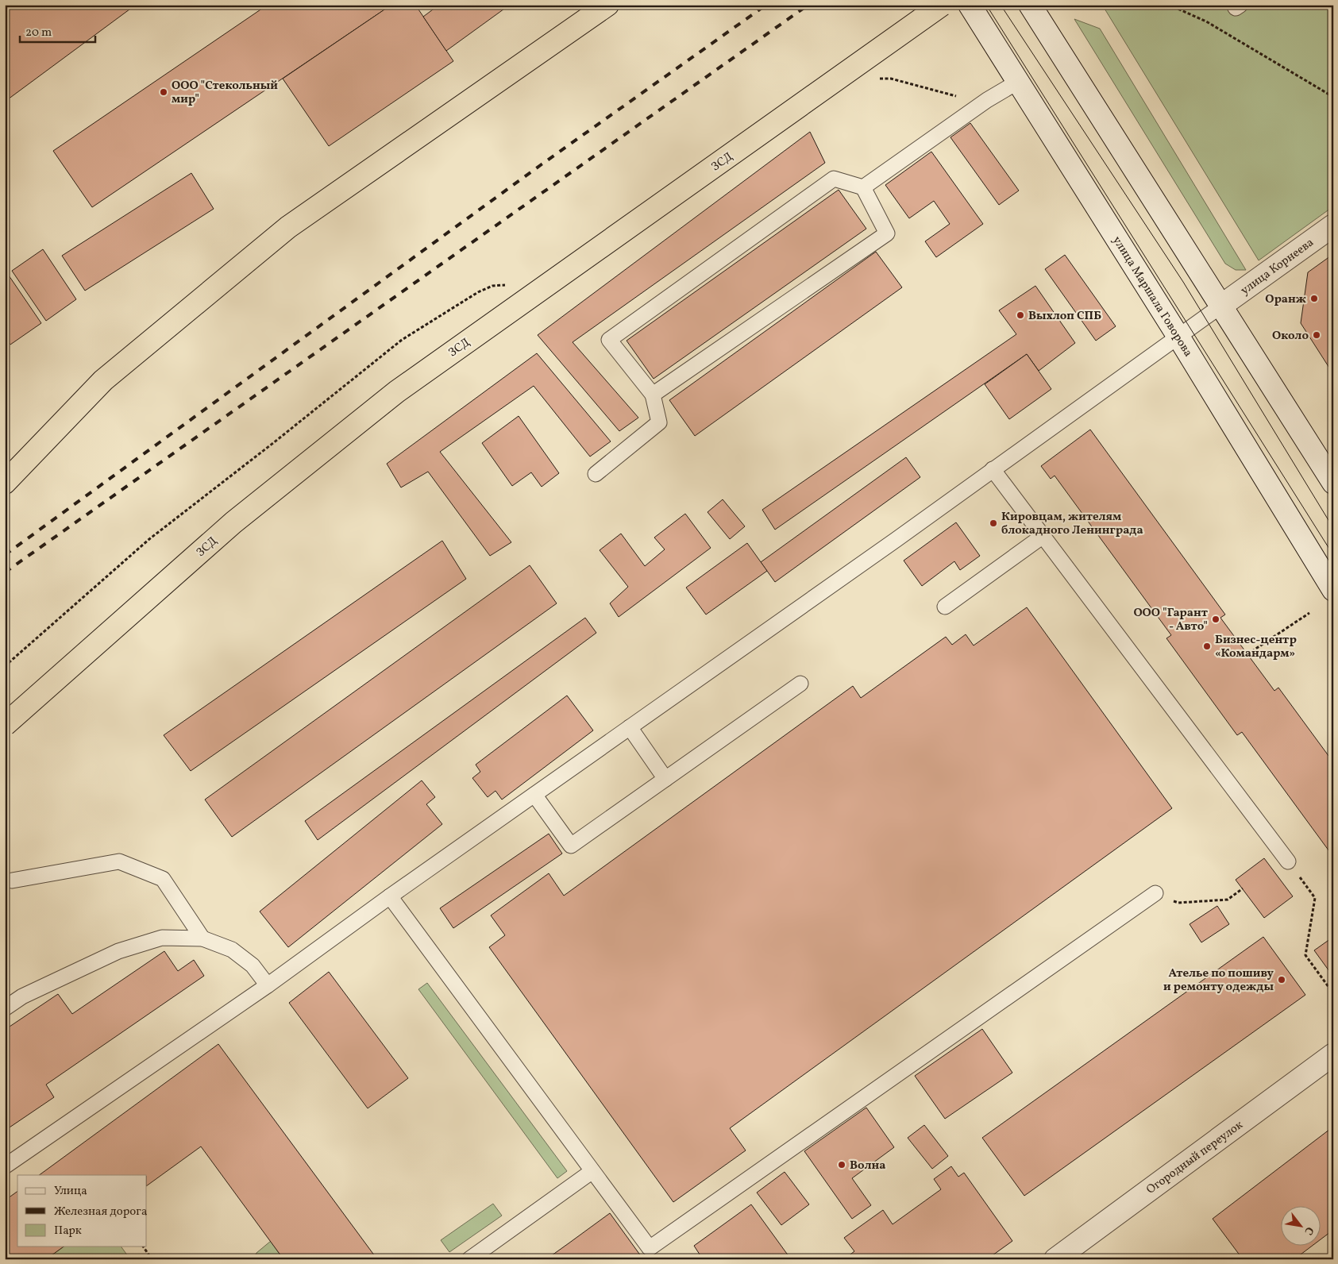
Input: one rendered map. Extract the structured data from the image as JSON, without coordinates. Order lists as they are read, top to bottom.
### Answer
{
  "streets": {
    "highway": ["ЗСД"],
    "main road": ["улица Корнеева", "улица Маршала Говорова", "Огородный переулок"]
  },
  "places": [
    "ООО \"Стекольный мир\"",
    "Оранж",
    "Выхлоп СПБ",
    "Около",
    "Кировцам, жителям блокадного Ленинграда",
    "ООО \"Гарант - Авто\"",
    "Бизнес-центр «Командарм»",
    "Ателье по пошиву и ремонту одежды",
    "Волна"
  ],
  "legend": ["Улица", "Железная дорога", "Парк"],
  "scale_bar": "20 m",
  "north": "bottom right"
}
